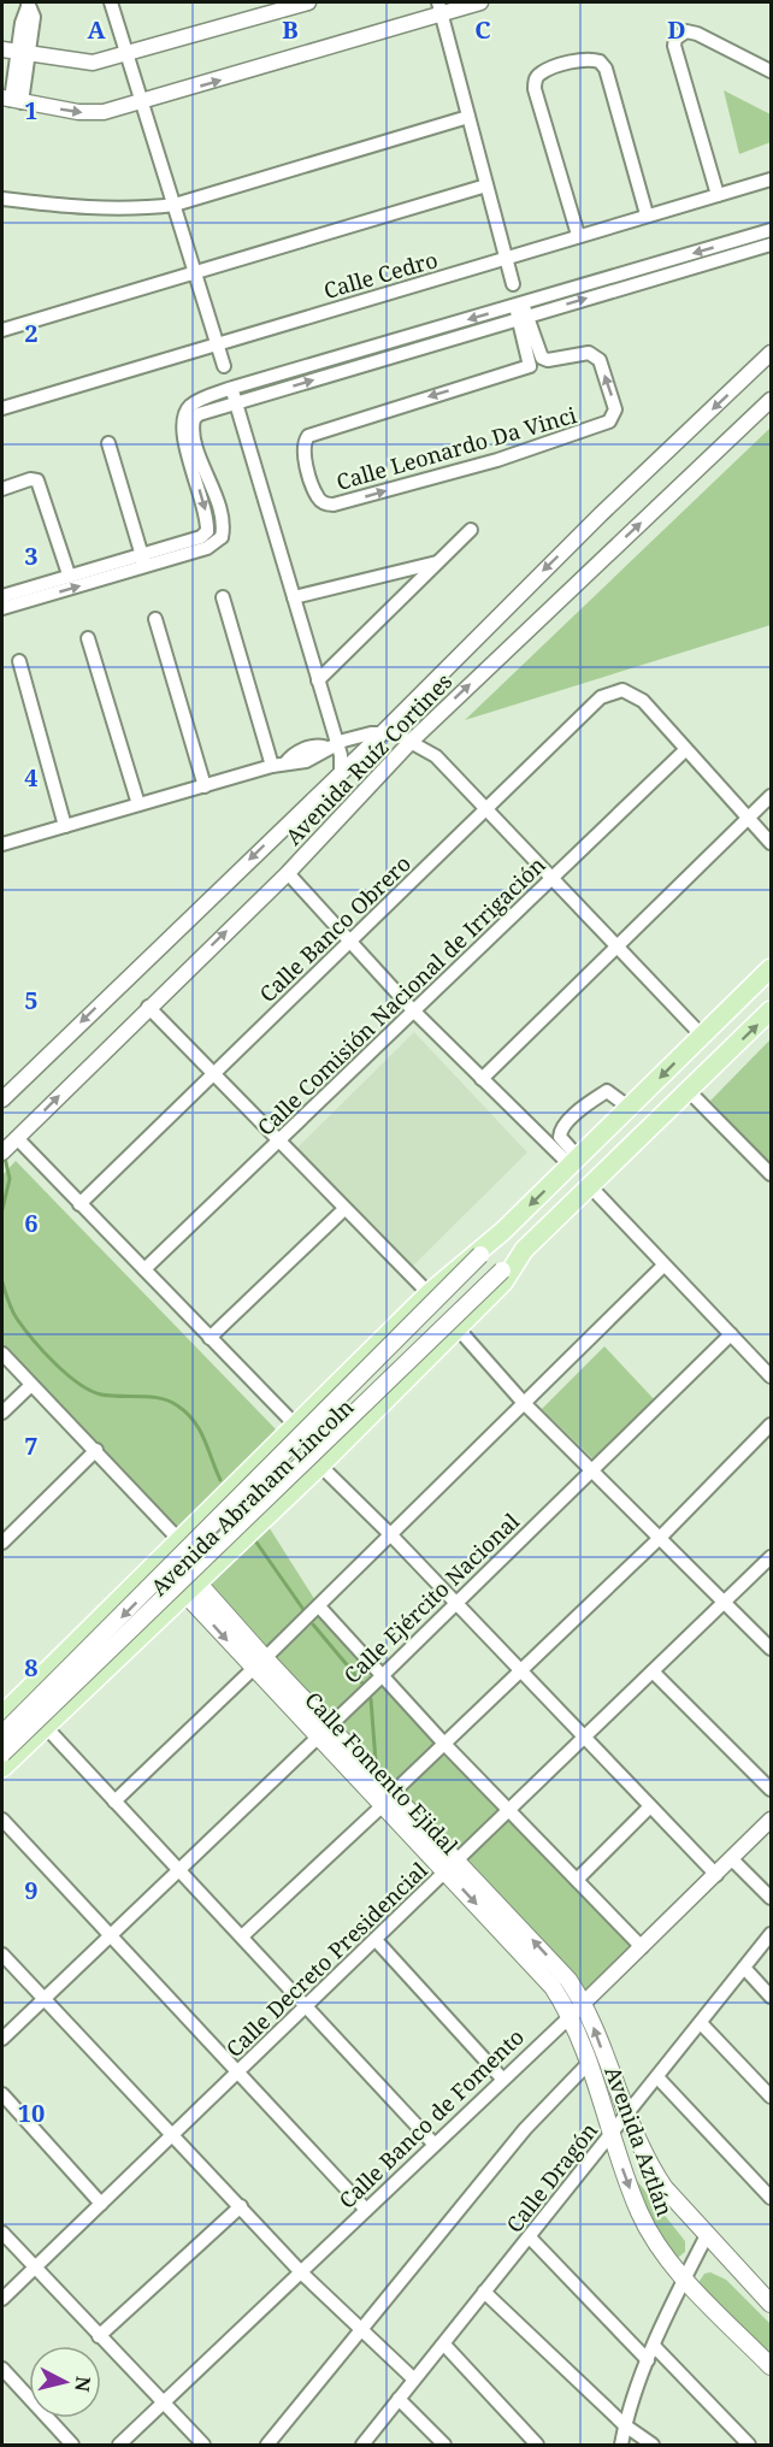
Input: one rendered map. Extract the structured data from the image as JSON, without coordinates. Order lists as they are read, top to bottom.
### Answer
{
  "streets": {
    "main road": ["Avenida Abraham Lincoln", "Calle Fomento Ejidal", "Avenida Aztlán"],
    "street": [
      "Calle Cedro",
      "Calle Leonardo Da Vinci",
      "Avenida Ruíz Cortines",
      "Calle Banco Obrero",
      "Calle Comisión Nacional de Irrigación",
      "Calle Ejército Nacional",
      "Calle Decreto Presidencial",
      "Calle Banco de Fomento",
      "Calle Dragón"
    ]
  },
  "crossings": [
    ["Calle Banco Obrero", "Calle Comisión Nacional de Irrigación"],
    ["Avenida Abraham Lincoln", "Calle Fomento Ejidal"],
    ["Calle Ejército Nacional", "Calle Fomento Ejidal"],
    ["Calle Fomento Ejidal", "Calle Decreto Presidencial"],
    ["Calle Fomento Ejidal", "Calle Banco de Fomento"],
    ["Calle Fomento Ejidal", "Avenida Aztlán"],
    ["Calle Banco de Fomento", "Avenida Aztlán"],
    ["Avenida Aztlán", "Calle Dragón"]
  ],
  "north": "right",
  "grid": {
    "columns": [
      "A",
      "B",
      "C",
      "D"
    ],
    "rows": [
      "1",
      "2",
      "3",
      "4",
      "5",
      "6",
      "7",
      "8",
      "9",
      "10"
    ]
  }
}
